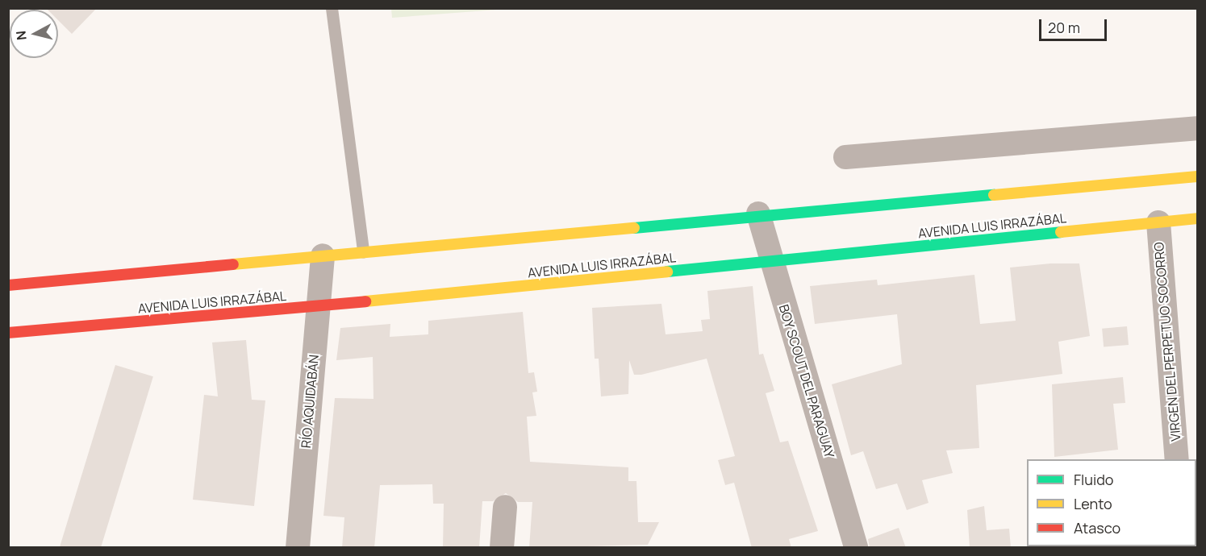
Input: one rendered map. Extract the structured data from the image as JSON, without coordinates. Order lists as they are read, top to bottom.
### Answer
{
  "streets": {
    "main road": ["AVENIDA LUIS IRRAZÁBAL"],
    "street": ["VIRGEN DEL PERPETUO SOCORRO", "BOY SCOUT DEL PARAGUAY", "RÍO AQUIDABÁN"]
  },
  "crossings": [
    ["AVENIDA LUIS IRRAZÁBAL", "VIRGEN DEL PERPETUO SOCORRO"],
    ["AVENIDA LUIS IRRAZÁBAL", "BOY SCOUT DEL PARAGUAY"],
    ["AVENIDA LUIS IRRAZÁBAL", "RÍO AQUIDABÁN"]
  ],
  "legend": ["Fluido", "Lento", "Atasco"],
  "scale_bar": "20 m",
  "north": "left"
}
